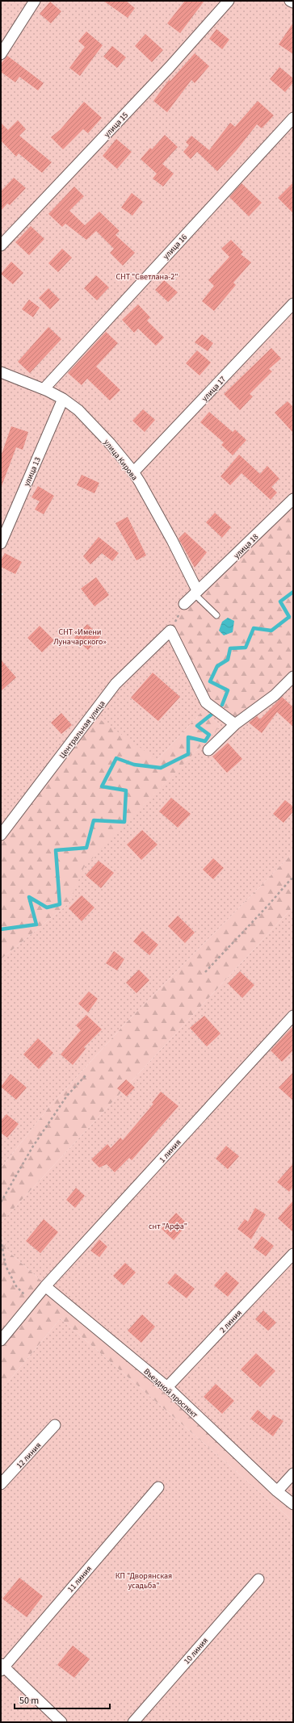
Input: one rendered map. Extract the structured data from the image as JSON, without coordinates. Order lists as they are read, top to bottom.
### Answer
{
  "streets": {
    "street": [
      "улица 15",
      "улица 16",
      "улица 17",
      "улица Кирова",
      "улица 13",
      "улица 18",
      "Центральная улица",
      "1 линия",
      "2 линия",
      "Въездной проспект",
      "12 линия",
      "11 линия",
      "10 линия"
    ]
  },
  "crossings": [
    ["улица 16", "улица Кирова"],
    ["улица 17", "улица Кирова"],
    ["улица Кирова", "улица 13"],
    ["улица Кирова", "улица 18"],
    ["1 линия", "Въездной проспект"],
    ["2 линия", "Въездной проспект"]
  ],
  "parks": [
    "СНТ \"Светлана-2\"",
    "СНТ «Имени Луначарского»",
    "снт \"Арфа\"",
    "КП \"Дворянская усадьба\""
  ],
  "scale_bar": "50 m"
}
